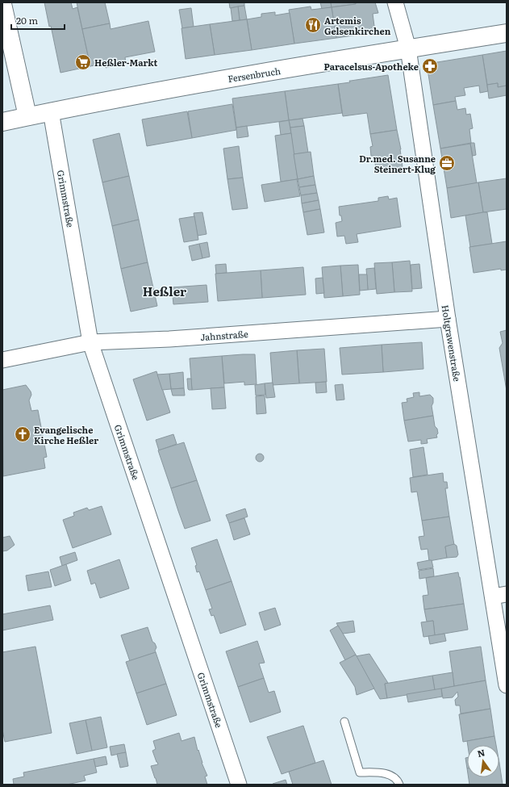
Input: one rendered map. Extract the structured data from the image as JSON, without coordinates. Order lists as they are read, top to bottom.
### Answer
{
  "streets": {
    "street": [
      "Fersenbruch",
      "Grimmstraße",
      "Jahnstraße",
      "Holtgrawenstraße"
    ]
  },
  "crossings": [
    ["Fersenbruch", "Grimmstraße"],
    ["Fersenbruch", "Holtgrawenstraße"],
    ["Grimmstraße", "Jahnstraße"],
    ["Jahnstraße", "Holtgrawenstraße"]
  ],
  "districts": ["Heßler"],
  "places": {
    "restaurant": ["Artemis Gelsenkirchen"],
    "supermarket": ["Heßler-Markt"],
    "pharmacy": ["Paracelsus-Apotheke"],
    "office": ["Dr.med. Susanne Steinert-Klug"],
    "church": ["Evangelische Kirche Heßler"]
  },
  "scale_bar": "20 m",
  "north": "top"
}
